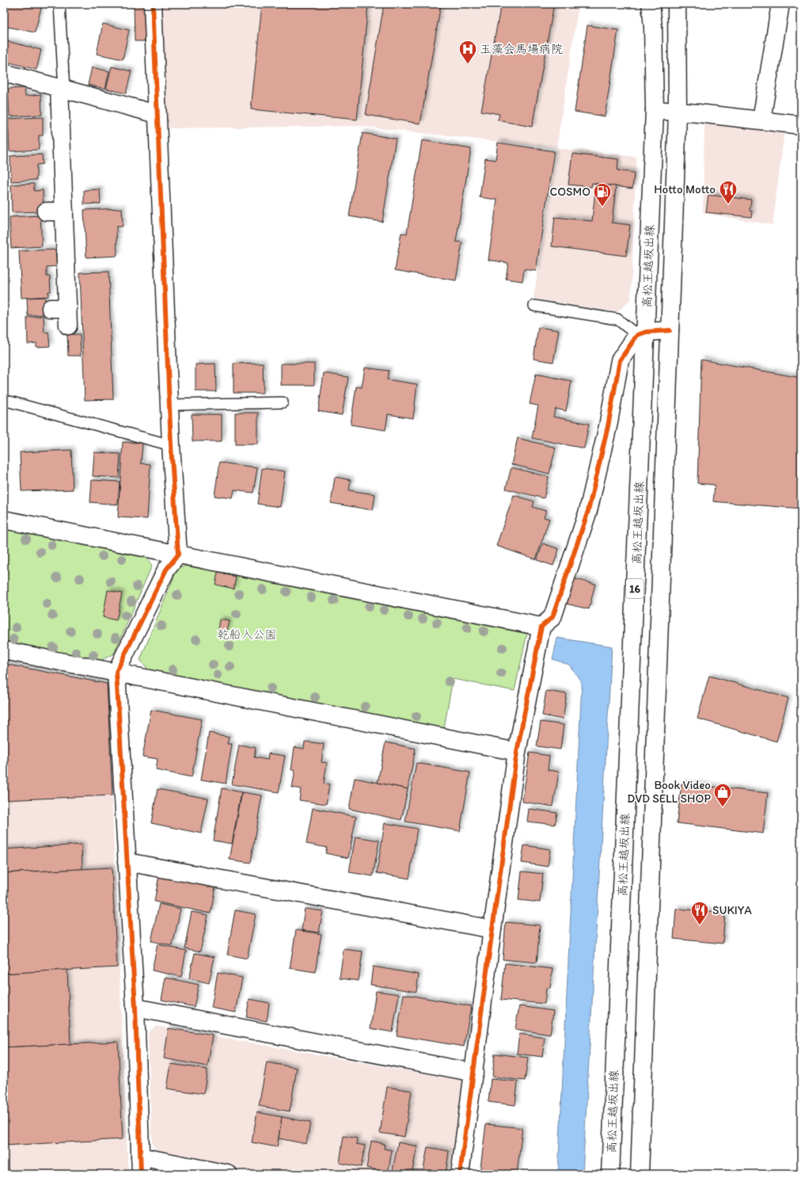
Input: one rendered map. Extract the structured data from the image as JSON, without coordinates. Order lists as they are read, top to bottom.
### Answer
{
  "streets": {
    "street": ["高松王越坂出線", "16"]
  },
  "parks": ["乾船入公園"],
  "places": {
    "hospital": ["玉藻会馬場病院"],
    "restaurant": ["Hotto Motto", "SUKIYA"],
    "fuel station": ["COSMO"],
    "shop": ["Book Video DVD SELL SHOP"]
  }
}
